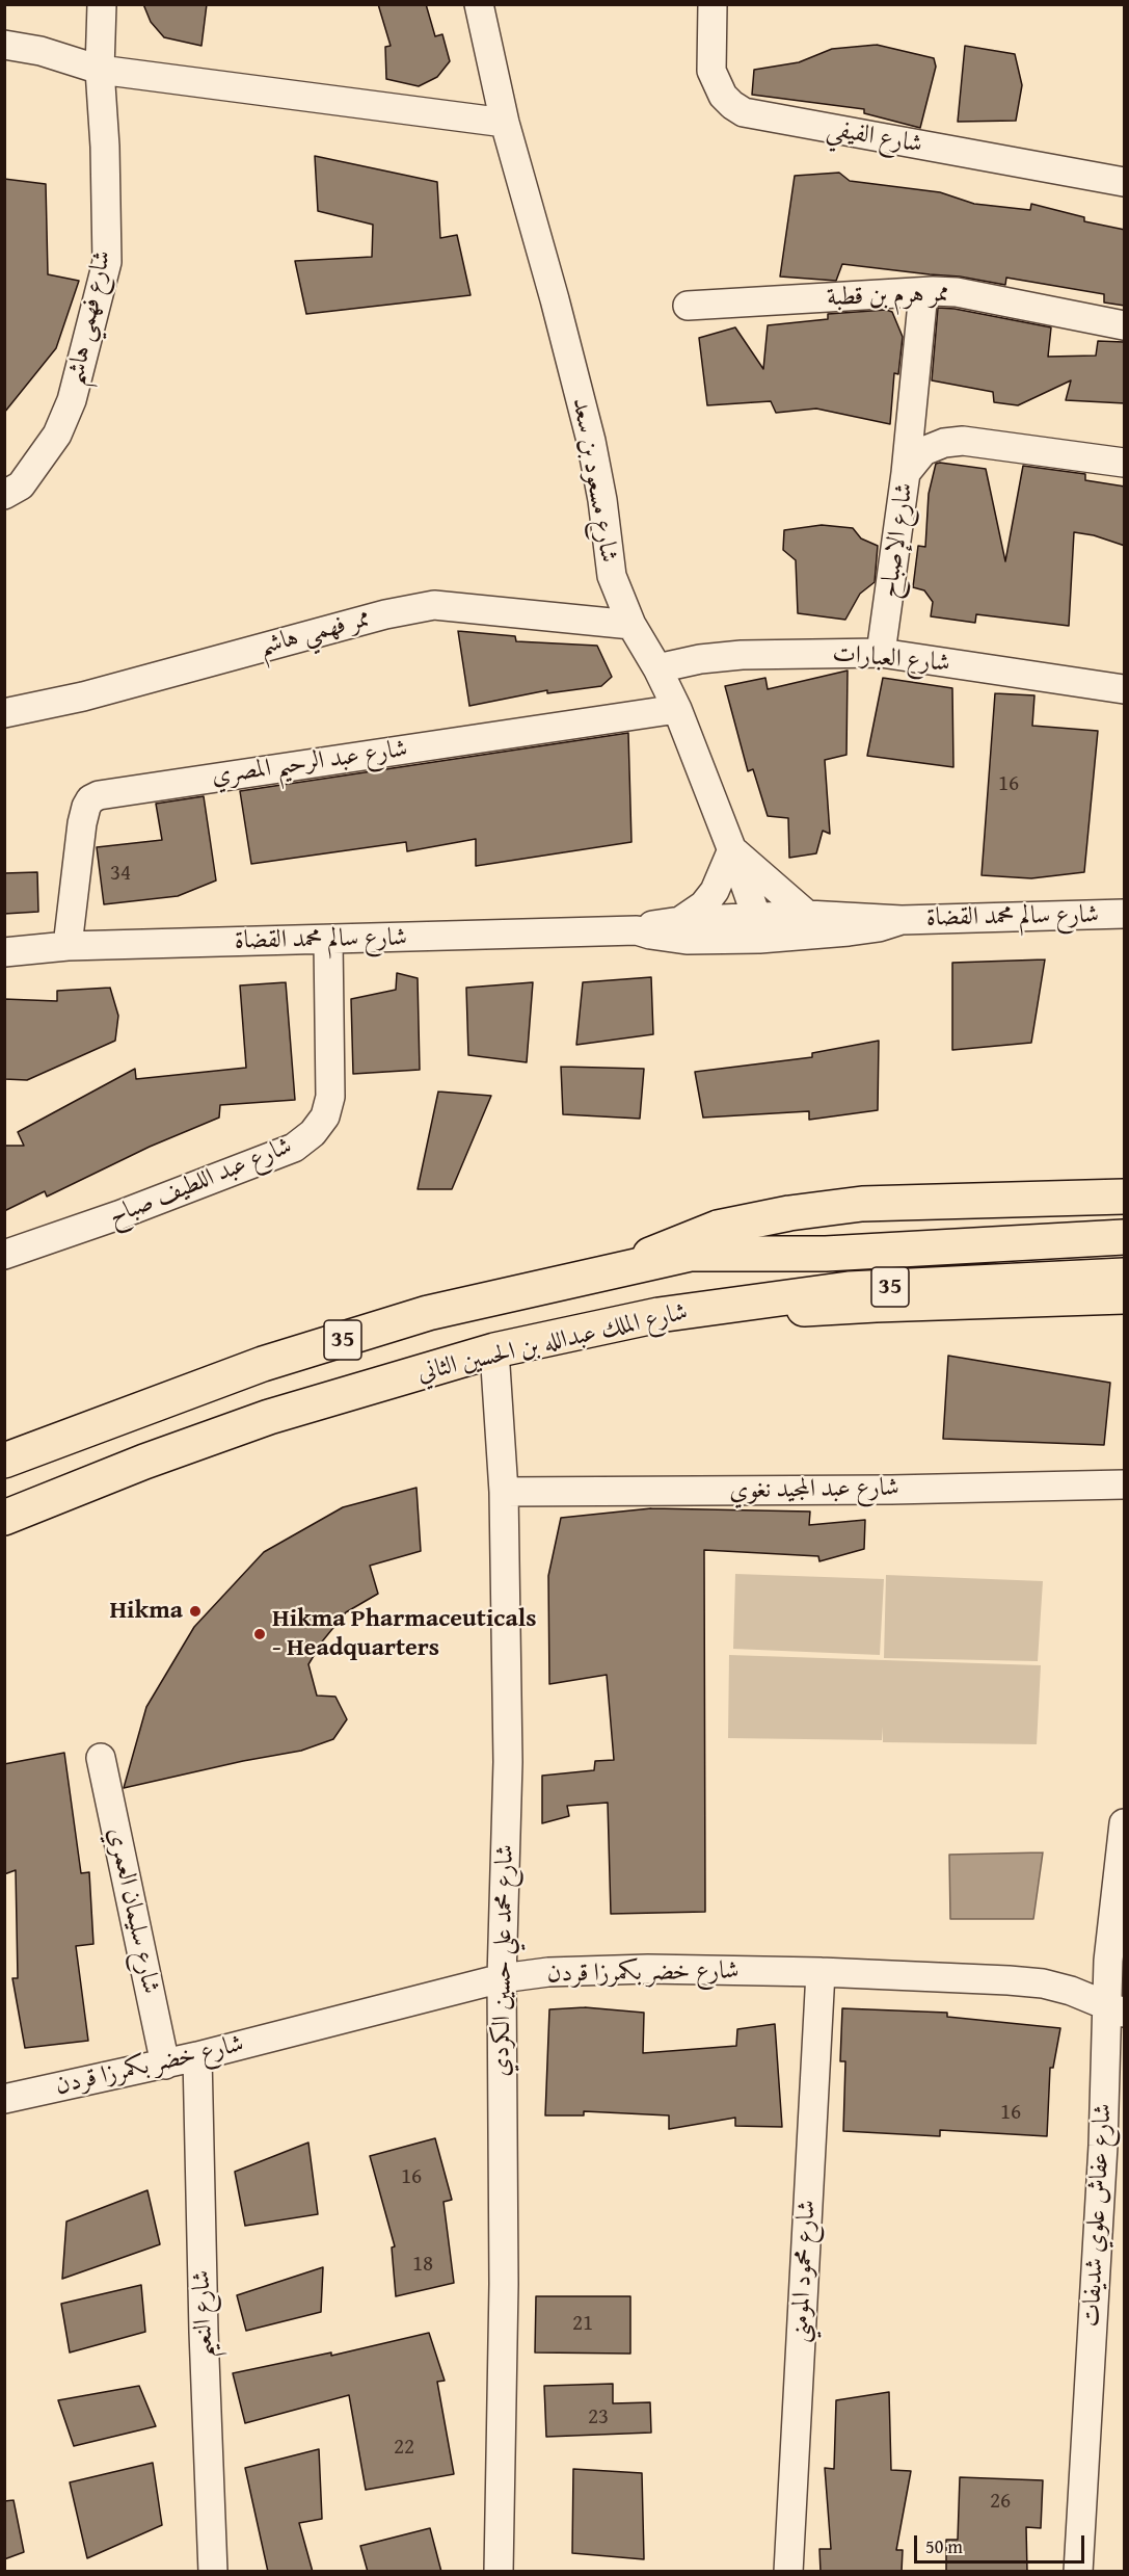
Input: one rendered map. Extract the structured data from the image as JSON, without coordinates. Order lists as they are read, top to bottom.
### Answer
{
  "streets": {
    "main road": ["35", "شارع الملك عبدالله بن الحسين الثاني"],
    "street": [
      "شارع الفيفي",
      "ممر هرم بن قطبة",
      "شارع فهمي هاشم",
      "شارع مسعود بن سعد",
      "شارع الإصباح",
      "ممر فهمي هاشم",
      "شارع العبارات",
      "شارع عبد الرحيم المصري",
      "شارع سالم محمد القضاة",
      "شارع عبد اللطيف صباح",
      "شارع عبد المجيد نغوي",
      "شارع سليمان العمري",
      "شارع محمد علي حسين الكردي",
      "شارع خضر بكمرزا قردن",
      "شارع عفاش علوي شديفات",
      "شارع محمود المومني",
      "شارع النعيم"
    ]
  },
  "crossings": [
    ["شارع مسعود بن سعد", "ممر فهمي هاشم"],
    ["شارع مسعود بن سعد", "شارع العبارات"],
    ["شارع مسعود بن سعد", "شارع عبد الرحيم المصري"],
    ["شارع مسعود بن سعد", "شارع سالم محمد القضاة"],
    ["شارع الإصباح", "شارع العبارات"],
    ["شارع عبد الرحيم المصري", "شارع سالم محمد القضاة"],
    ["شارع سالم محمد القضاة", "شارع عبد اللطيف صباح"],
    ["شارع الملك عبدالله بن الحسين الثاني", "شارع محمد علي حسين الكردي"],
    ["شارع عبد المجيد نغوي", "شارع محمد علي حسين الكردي"],
    ["شارع سليمان العمري", "شارع خضر بكمرزا قردن"],
    ["شارع محمد علي حسين الكردي", "شارع خضر بكمرزا قردن"],
    ["شارع خضر بكمرزا قردن", "شارع عفاش علوي شديفات"],
    ["شارع خضر بكمرزا قردن", "شارع محمود المومني"],
    ["شارع خضر بكمرزا قردن", "شارع النعيم"]
  ],
  "places": ["Hikma", "Hikma Pharmaceuticals - Headquarters"],
  "house_numbers": [
    "16",
    "34",
    "16",
    "16",
    "18",
    "21",
    "23",
    "22",
    "26"
  ],
  "scale_bar": "50 m"
}
